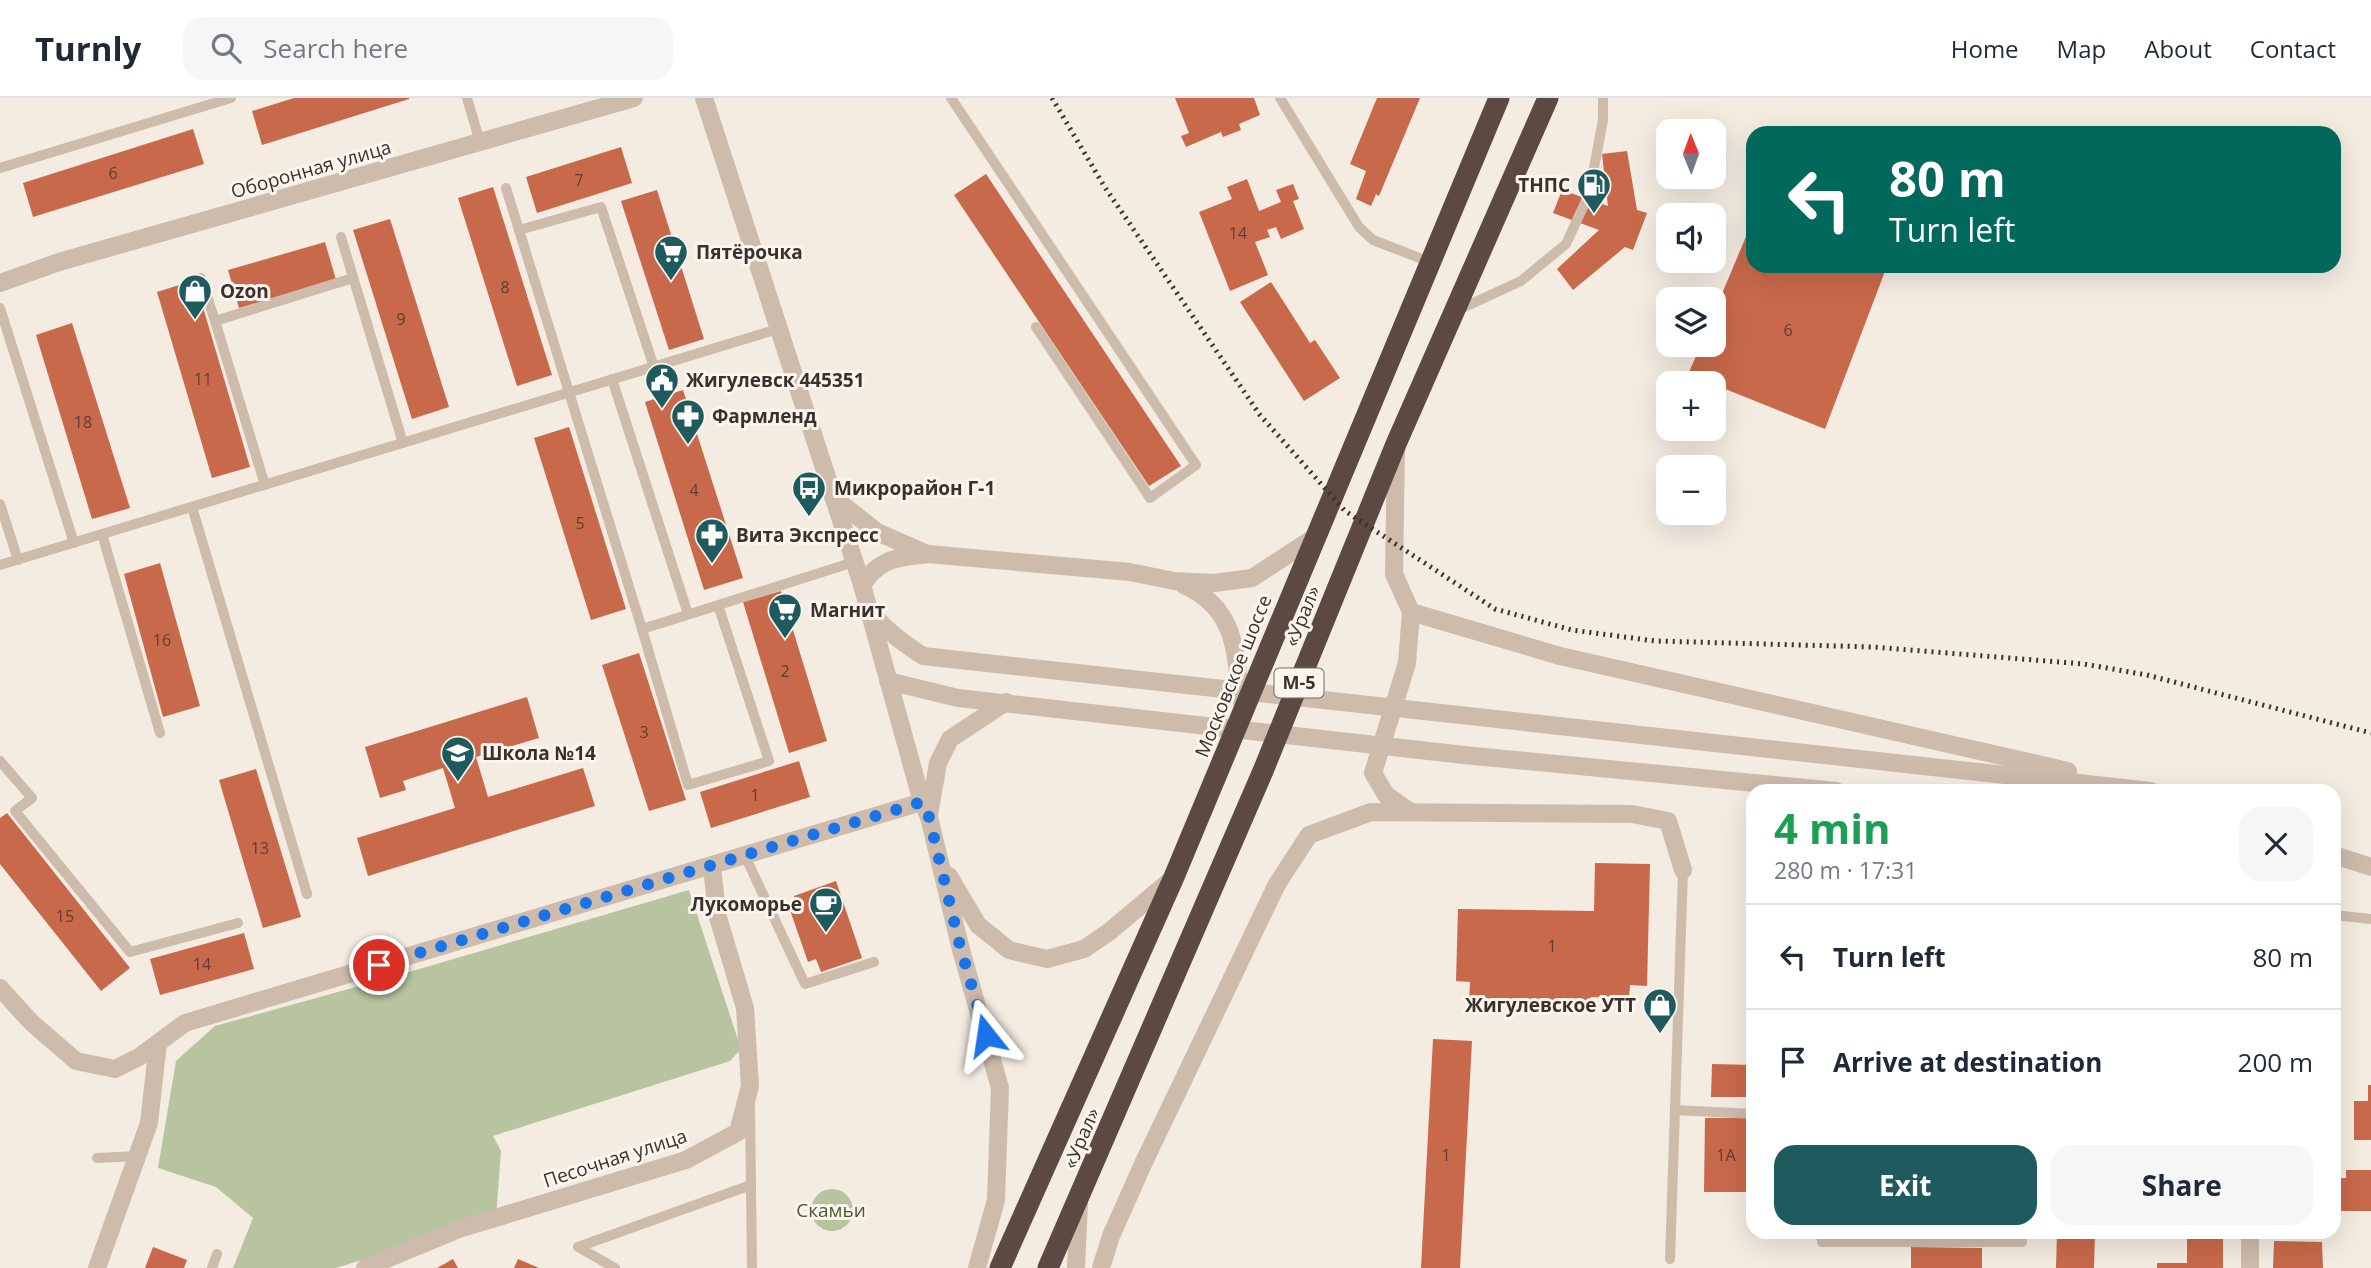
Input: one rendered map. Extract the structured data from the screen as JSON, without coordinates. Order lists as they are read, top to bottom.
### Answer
{
  "streets": {
    "highway": ["«Урал»", "Московское шоссе", "М-5"],
    "street": ["Оборонная улица", "Песочная улица"]
  },
  "parks": ["Скамьи"],
  "places": {
    "fuel station": ["ТНПС"],
    "supermarket": ["Пятёрочка", "Магнит"],
    "shop": ["Ozon", "Жигулевское УТТ"],
    "public building": ["Жигулевск 445351"],
    "pharmacy": ["Фармленд", "Вита Экспресс"],
    "bus stop": ["Микрорайон Г-1"],
    "school or university": ["Школа №14"],
    "cafe": ["Лукоморье"]
  },
  "house_numbers": [
    "6",
    "7",
    "14",
    "8",
    "9",
    "6",
    "11",
    "18",
    "4",
    "5",
    "16",
    "2",
    "3",
    "1",
    "13",
    "15",
    "1",
    "14",
    "1",
    "1А"
  ],
  "north": "top",
  "page": {
    "header": "Turnly",
    "search": "Search here",
    "nav": [
      "Home",
      "Map",
      "About",
      "Contact"
    ],
    "map_buttons": ["+", "−"],
    "turn": ["80 m", "Turn left"],
    "heading": ["4 min", "280 m · 17:31"],
    "list": [
      {
        "name": "Turn left",
        "value": "80 m"
      },
      {
        "name": "Arrive at destination",
        "value": "200 m"
      }
    ],
    "buttons": ["Exit", "Share"]
  }
}
